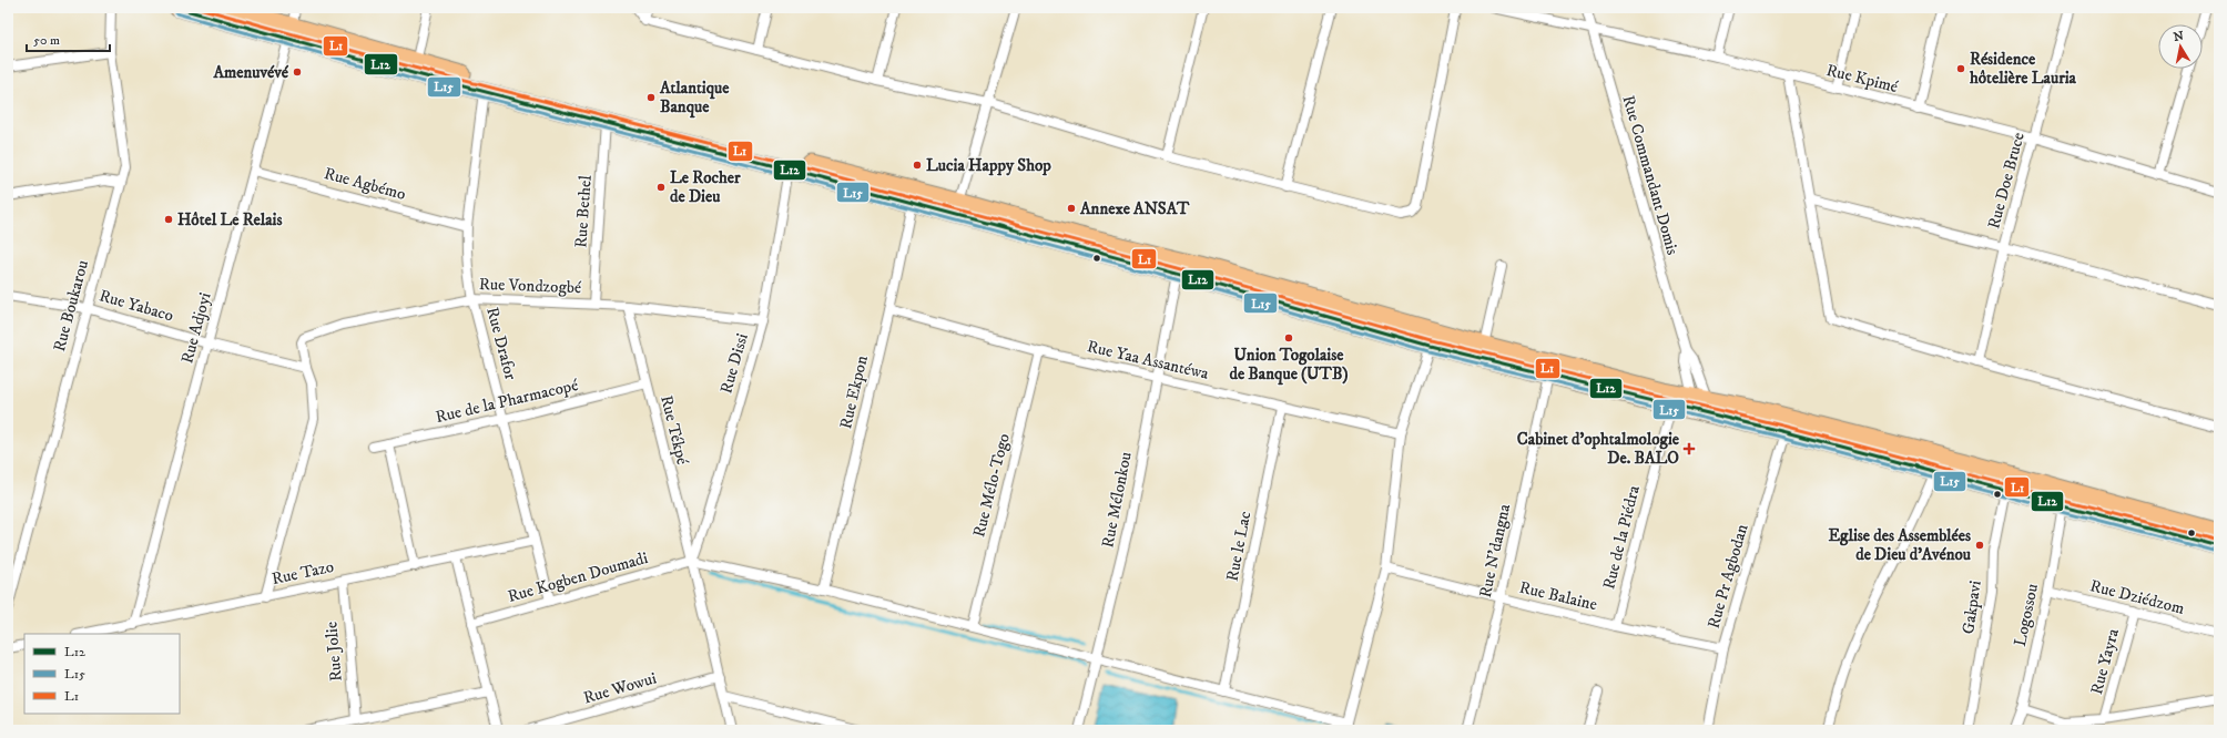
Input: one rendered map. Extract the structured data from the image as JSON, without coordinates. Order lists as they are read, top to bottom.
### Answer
{
  "streets": {
    "street": [
      "Rue Kpimé",
      "Rue Commandant Domis",
      "Rue Doe Bruce",
      "Rue Agbémo",
      "Rue Bethel",
      "Rue Vondzogbé",
      "Rue Boukarou",
      "Rue Yabaco",
      "Rue Adjoyi",
      "Rue Drafor",
      "Rue Yaa Assantéwa",
      "Rue Dissi",
      "Rue Ekpon",
      "Rue de la Pharmacopé",
      "Rue Tékpé",
      "Rue Mélo-Togo",
      "Rue Mélonkou",
      "Rue de la Piédra",
      "Rue le Lac",
      "Rue N'dangna",
      "Rue Tazo",
      "Rue Pr Agbodan",
      "Rue Kogben Doumadi",
      "Rue Balaine",
      "Rue Dziédzom",
      "Gakpavi",
      "Logossou",
      "Rue Jolie",
      "Rue Yayra",
      "Rue Wowui"
    ]
  },
  "crossings": [
    ["Rue Kpimé", "Rue Commandant Domis"],
    ["Rue Kpimé", "Rue Doe Bruce"],
    ["Rue Agbémo", "Rue Adjoyi"],
    ["Rue Agbémo", "Rue Drafor"],
    ["Rue Bethel", "Rue Vondzogbé"],
    ["Rue Vondzogbé", "Rue Yabaco"],
    ["Rue Vondzogbé", "Rue Drafor"],
    ["Rue Vondzogbé", "Rue Dissi"],
    ["Rue Vondzogbé", "Rue Tékpé"],
    ["Rue Boukarou", "Rue Yabaco"],
    ["Rue Yabaco", "Rue Adjoyi"],
    ["Rue Adjoyi", "Rue Tazo"],
    ["Rue Drafor", "Rue de la Pharmacopé"],
    ["Rue Drafor", "Rue Tazo"],
    ["Rue Drafor", "Rue Kogben Doumadi"],
    ["Rue Yaa Assantéwa", "Rue Ekpon"],
    ["Rue Yaa Assantéwa", "Rue Mélo-Togo"],
    ["Rue Yaa Assantéwa", "Rue Mélonkou"],
    ["Rue Yaa Assantéwa", "Rue le Lac"],
    ["Rue Dissi", "Rue Tékpé"],
    ["Rue Dissi", "Rue Kogben Doumadi"],
    ["Rue de la Pharmacopé", "Rue Tékpé"],
    ["Rue Tékpé", "Rue Kogben Doumadi"],
    ["Rue Tékpé", "Rue Wowui"],
    ["Rue de la Piédra", "Rue Balaine"],
    ["Rue N'dangna", "Rue Balaine"],
    ["Rue Tazo", "Rue Jolie"],
    ["Rue Pr Agbodan", "Rue Balaine"],
    ["Rue Dziédzom", "Logossou"],
    ["Rue Dziédzom", "Rue Yayra"]
  ],
  "places": {
    "other": [
      "Résidence hôtelière Lauria",
      "Amenuvévé",
      "Atlantique Banque",
      "Lucia Happy Shop",
      "Le Rocher de Dieu",
      "Annexe ANSAT",
      "Hôtel Le Relais",
      "Union Togolaise de Banque (UTB)",
      "Eglise des Assemblées de Dieu d'Avénou"
    ],
    "health": ["Cabinet d'ophtalmologie De. BALO"]
  },
  "lines": ["transit line L12", "transit line L1", "transit line L15"],
  "legend": ["L12", "L15", "L1"],
  "scale_bar": "50 m",
  "north": "top"
}
